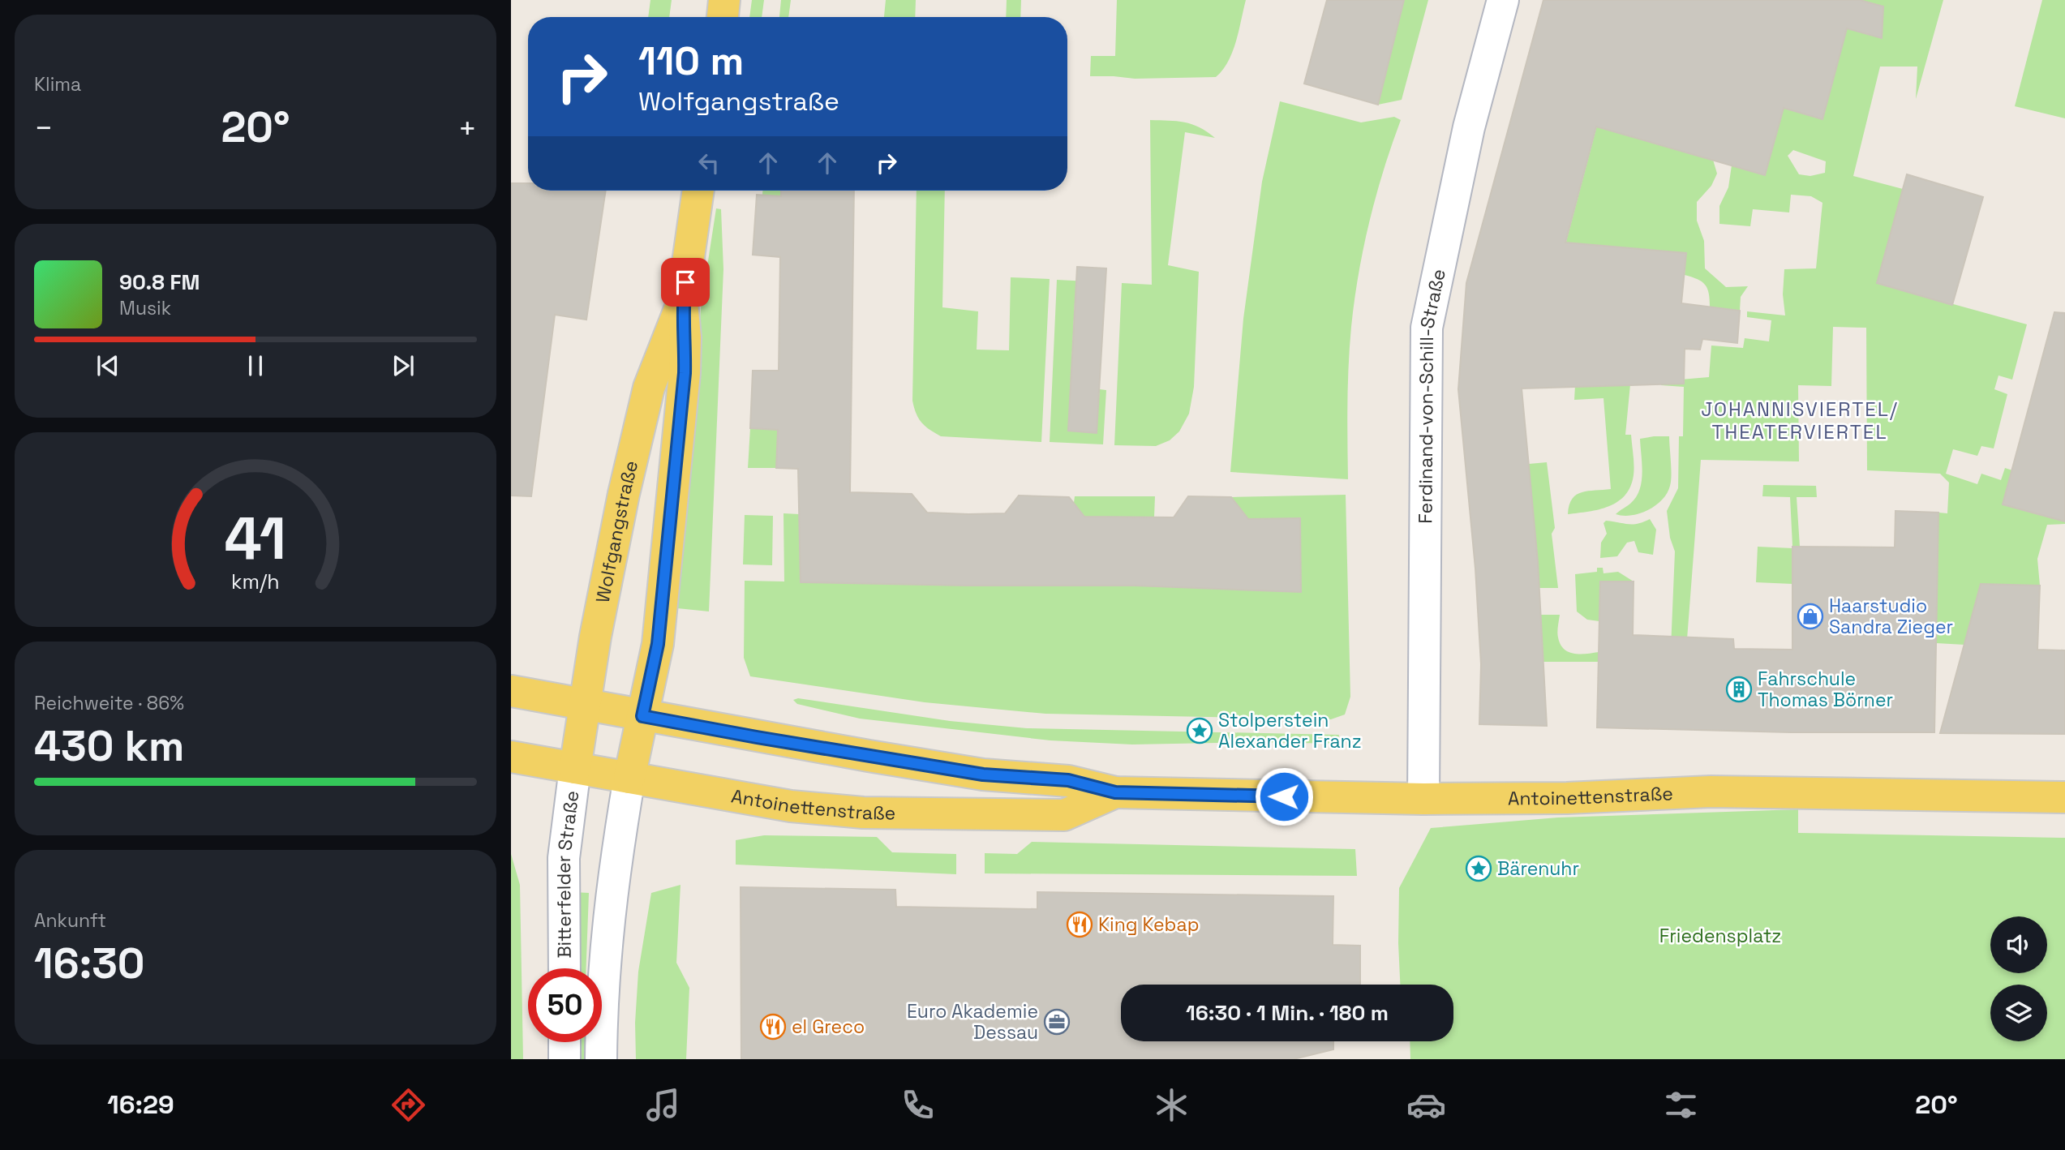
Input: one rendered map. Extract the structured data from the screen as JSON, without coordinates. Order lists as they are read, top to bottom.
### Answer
{
  "streets": {
    "main road": ["Wolfgangstraße", "Antoinettenstraße"],
    "street": ["Ferdinand-von-Schill-Straße", "Bitterfelder Straße"]
  },
  "crossings": [
    ["Ferdinand-von-Schill-Straße", "Antoinettenstraße"],
    ["Wolfgangstraße", "Antoinettenstraße"],
    ["Wolfgangstraße", "Bitterfelder Straße"],
    ["Antoinettenstraße", "Bitterfelder Straße"]
  ],
  "districts": ["JOHANNISVIERTEL/ THEATERVIERTEL"],
  "parks": ["Friedensplatz"],
  "places": {
    "shop": ["Haarstudio Sandra Zieger"],
    "building": ["Fahrschule Thomas Börner"],
    "place": ["Stolperstein Alexander Franz", "Bärenuhr"],
    "restaurant": ["King Kebap", "el Greco"],
    "office": ["Euro Akademie Dessau"]
  },
  "page": {
    "tile": [
      "Klima",
      ["Reichweite · 86%", "430 km"],
      ["Ankunft", "16:30"]
    ],
    "turn": ["110 m", "Wolfgangstraße"],
    "heat": ["−", "20°", "+"],
    "song": ["90.8 FM", "Musik"],
    "limit": "50",
    "trip": "16:30 · 1 Min. · 180 m",
    "tabs": ["16:29", "20°"],
    "gauge": ["41", "km/h"]
  }
}
